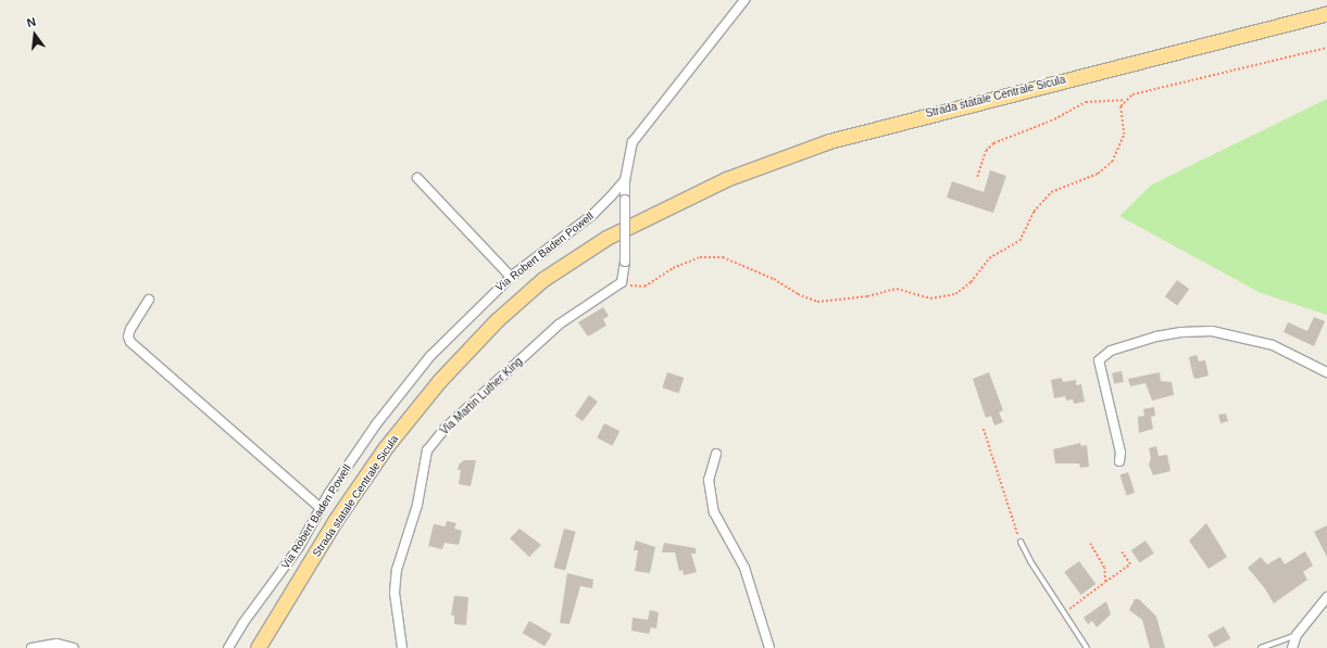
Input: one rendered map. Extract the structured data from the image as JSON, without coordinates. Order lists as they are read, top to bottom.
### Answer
{
  "streets": {
    "main road": ["Strada statale Centrale Sicula"],
    "street": ["Via Robert Baden Powell", "Via Martin Luther King"]
  },
  "north": "top"
}
